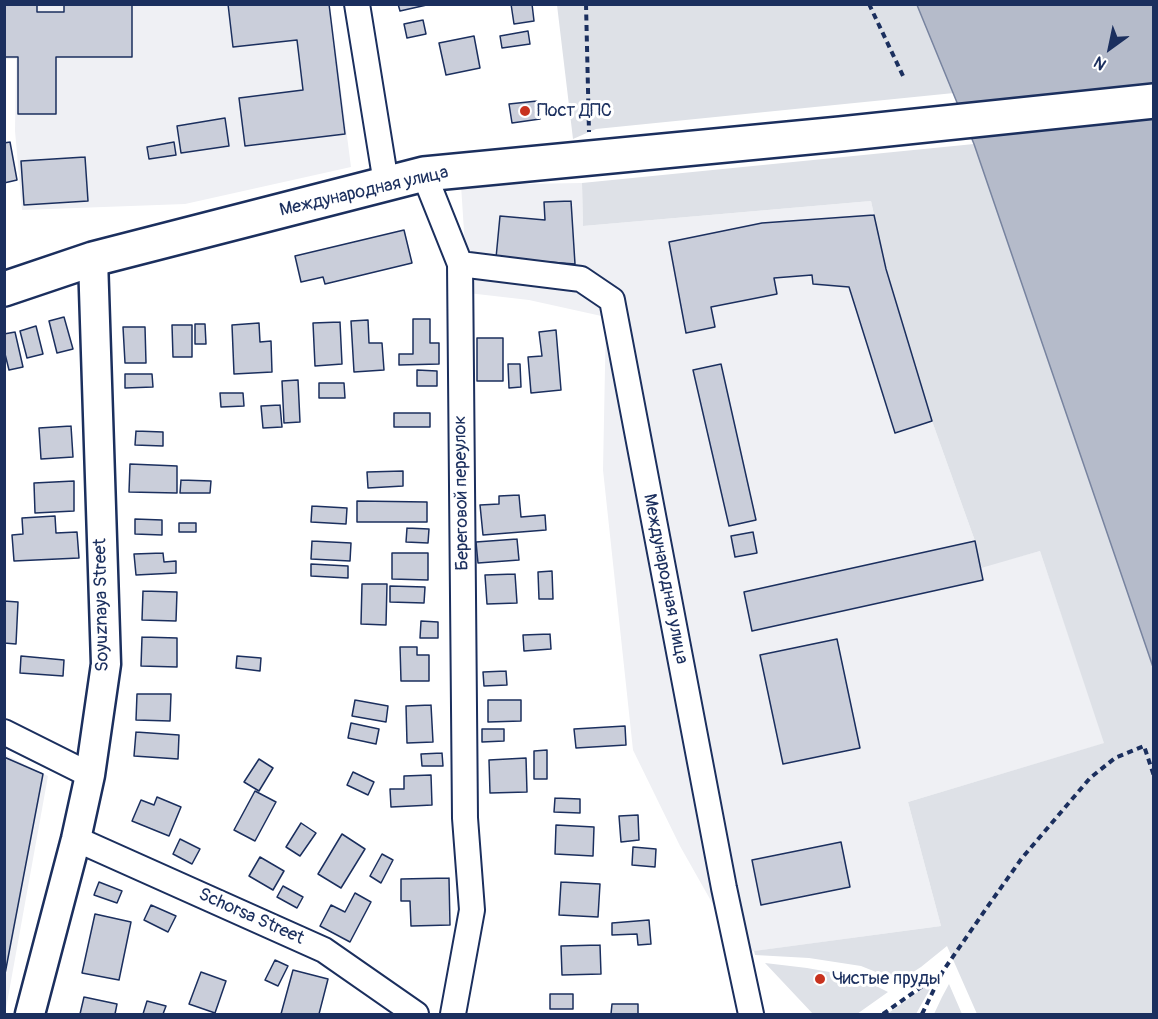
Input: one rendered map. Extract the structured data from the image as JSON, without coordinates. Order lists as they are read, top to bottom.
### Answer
{
  "streets": {
    "main road": ["Международная улица"],
    "street": ["Береговой переулок", "Soyuznaya Street", "Schorsa Street"]
  },
  "crossings": [
    ["Международная улица", "Береговой переулок"],
    ["Международная улица", "Soyuznaya Street"],
    ["Soyuznaya Street", "Schorsa Street"]
  ],
  "places": ["Пост ДПС", "Чистые пруды"],
  "north": "bottom left"
}
